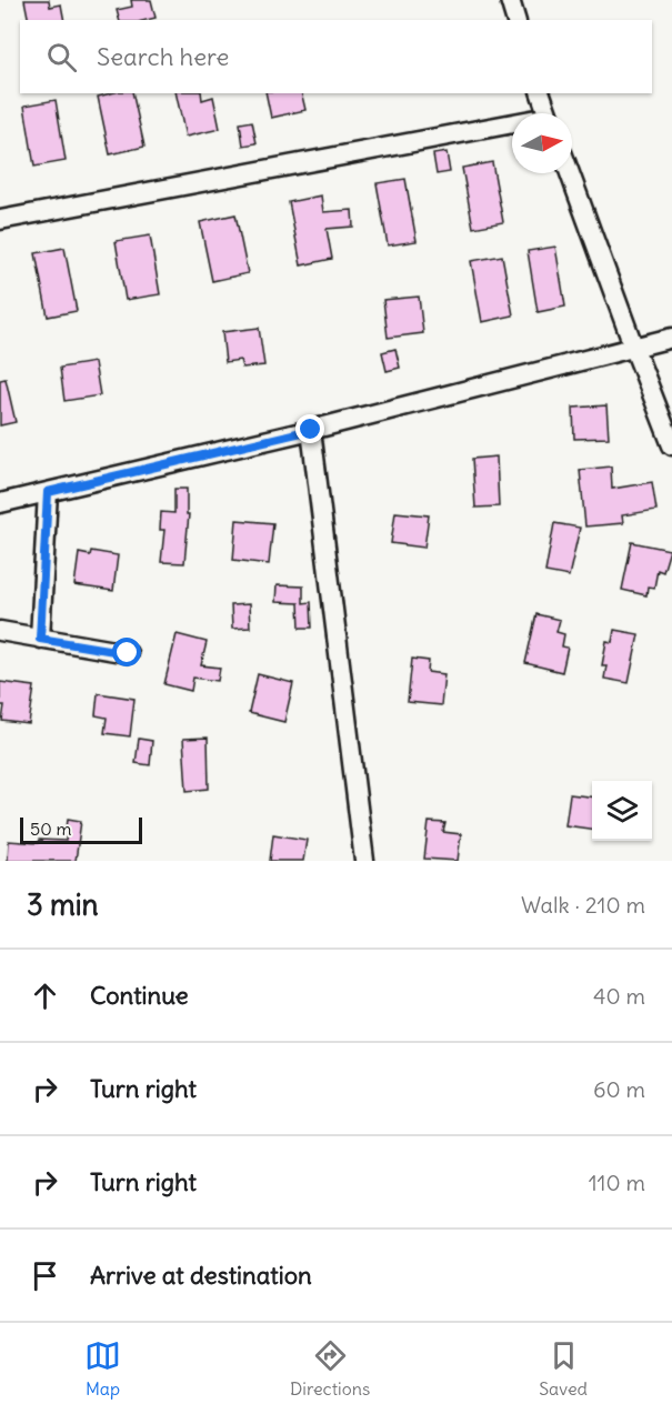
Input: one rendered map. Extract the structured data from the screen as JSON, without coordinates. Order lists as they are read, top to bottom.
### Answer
{
  "scale_bar": "50 m",
  "north": "right",
  "page": {
    "search": "Search here",
    "scale": "50 m",
    "heading": ["3 min", "Walk · 210 m"],
    "list": [
      ["Continue", "40 m"],
      ["Turn right", "60 m"],
      ["Turn right", "110 m"],
      "Arrive at destination"
    ],
    "nav": ["Map", "Directions", "Saved"]
  }
}
